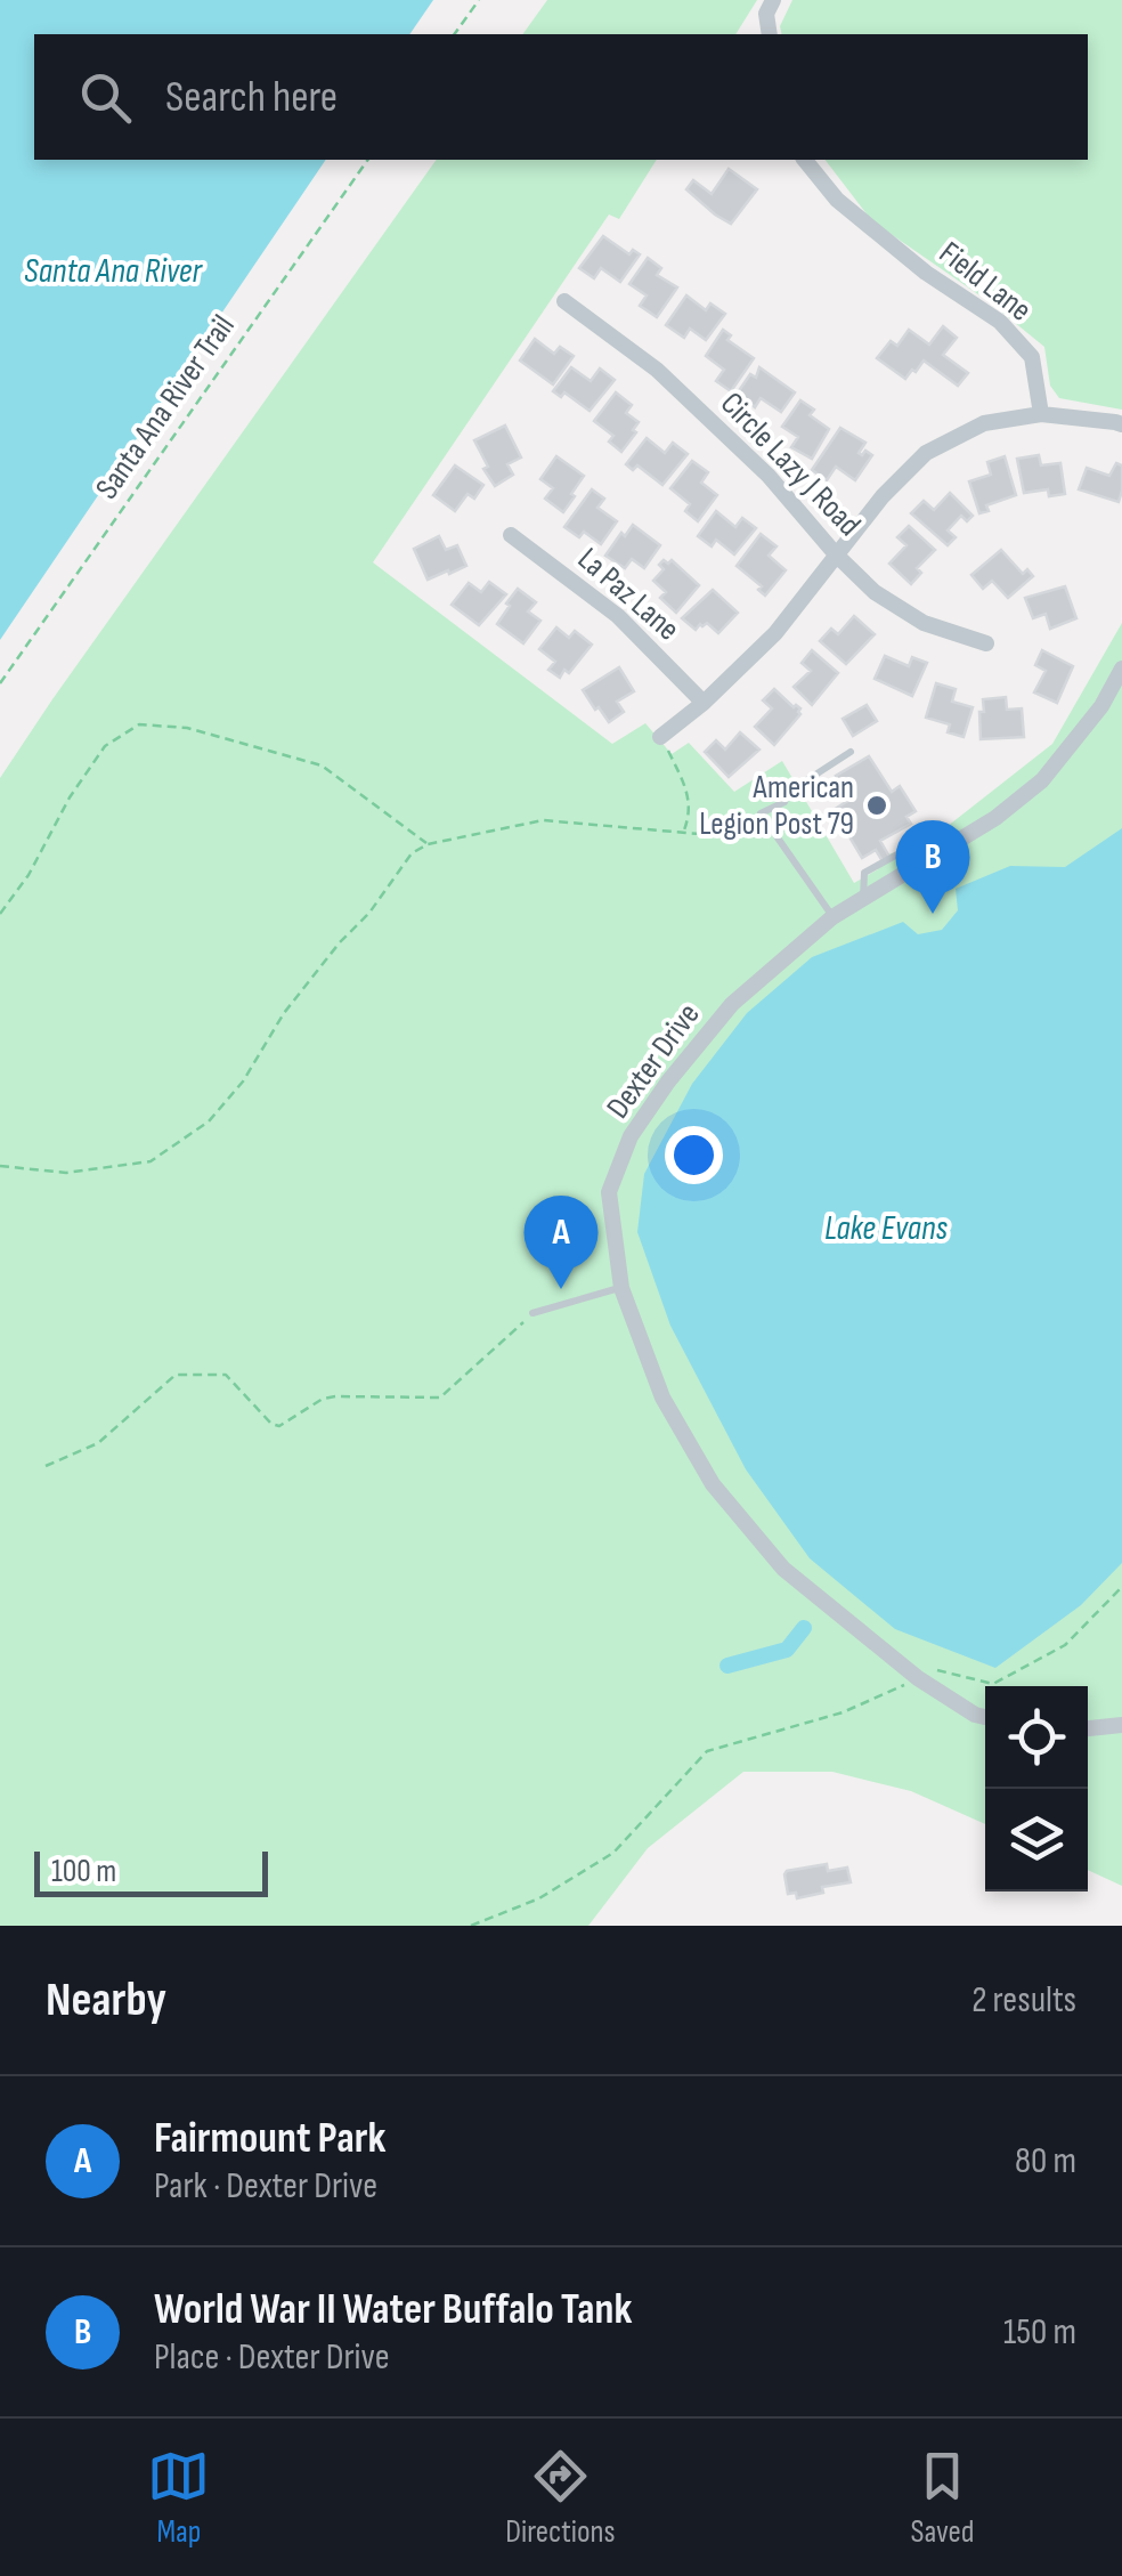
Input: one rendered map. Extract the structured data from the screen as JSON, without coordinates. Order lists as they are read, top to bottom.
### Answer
{
  "streets": {
    "street": [
      "Field Lane",
      "Circle Lazy J Road",
      "La Paz Lane",
      "Dexter Drive"
    ],
    "path": ["Santa Ana River Trail"]
  },
  "water": ["Santa Ana River", "Lake Evans"],
  "places": ["American Legion Post 79"],
  "scale_bar": "100 m",
  "page": {
    "search": "Search here",
    "pins": ["B", "A"],
    "scale": "100 m",
    "heading": ["Nearby", "2 results"],
    "list": [
      {
        "mark": "A",
        "name": "Fairmount Park",
        "note": "Park · Dexter Drive",
        "value": "80 m"
      },
      {
        "mark": "B",
        "name": "World War II Water Buffalo Tank",
        "note": "Place · Dexter Drive",
        "value": "150 m"
      }
    ],
    "nav": ["Map", "Directions", "Saved"]
  }
}
